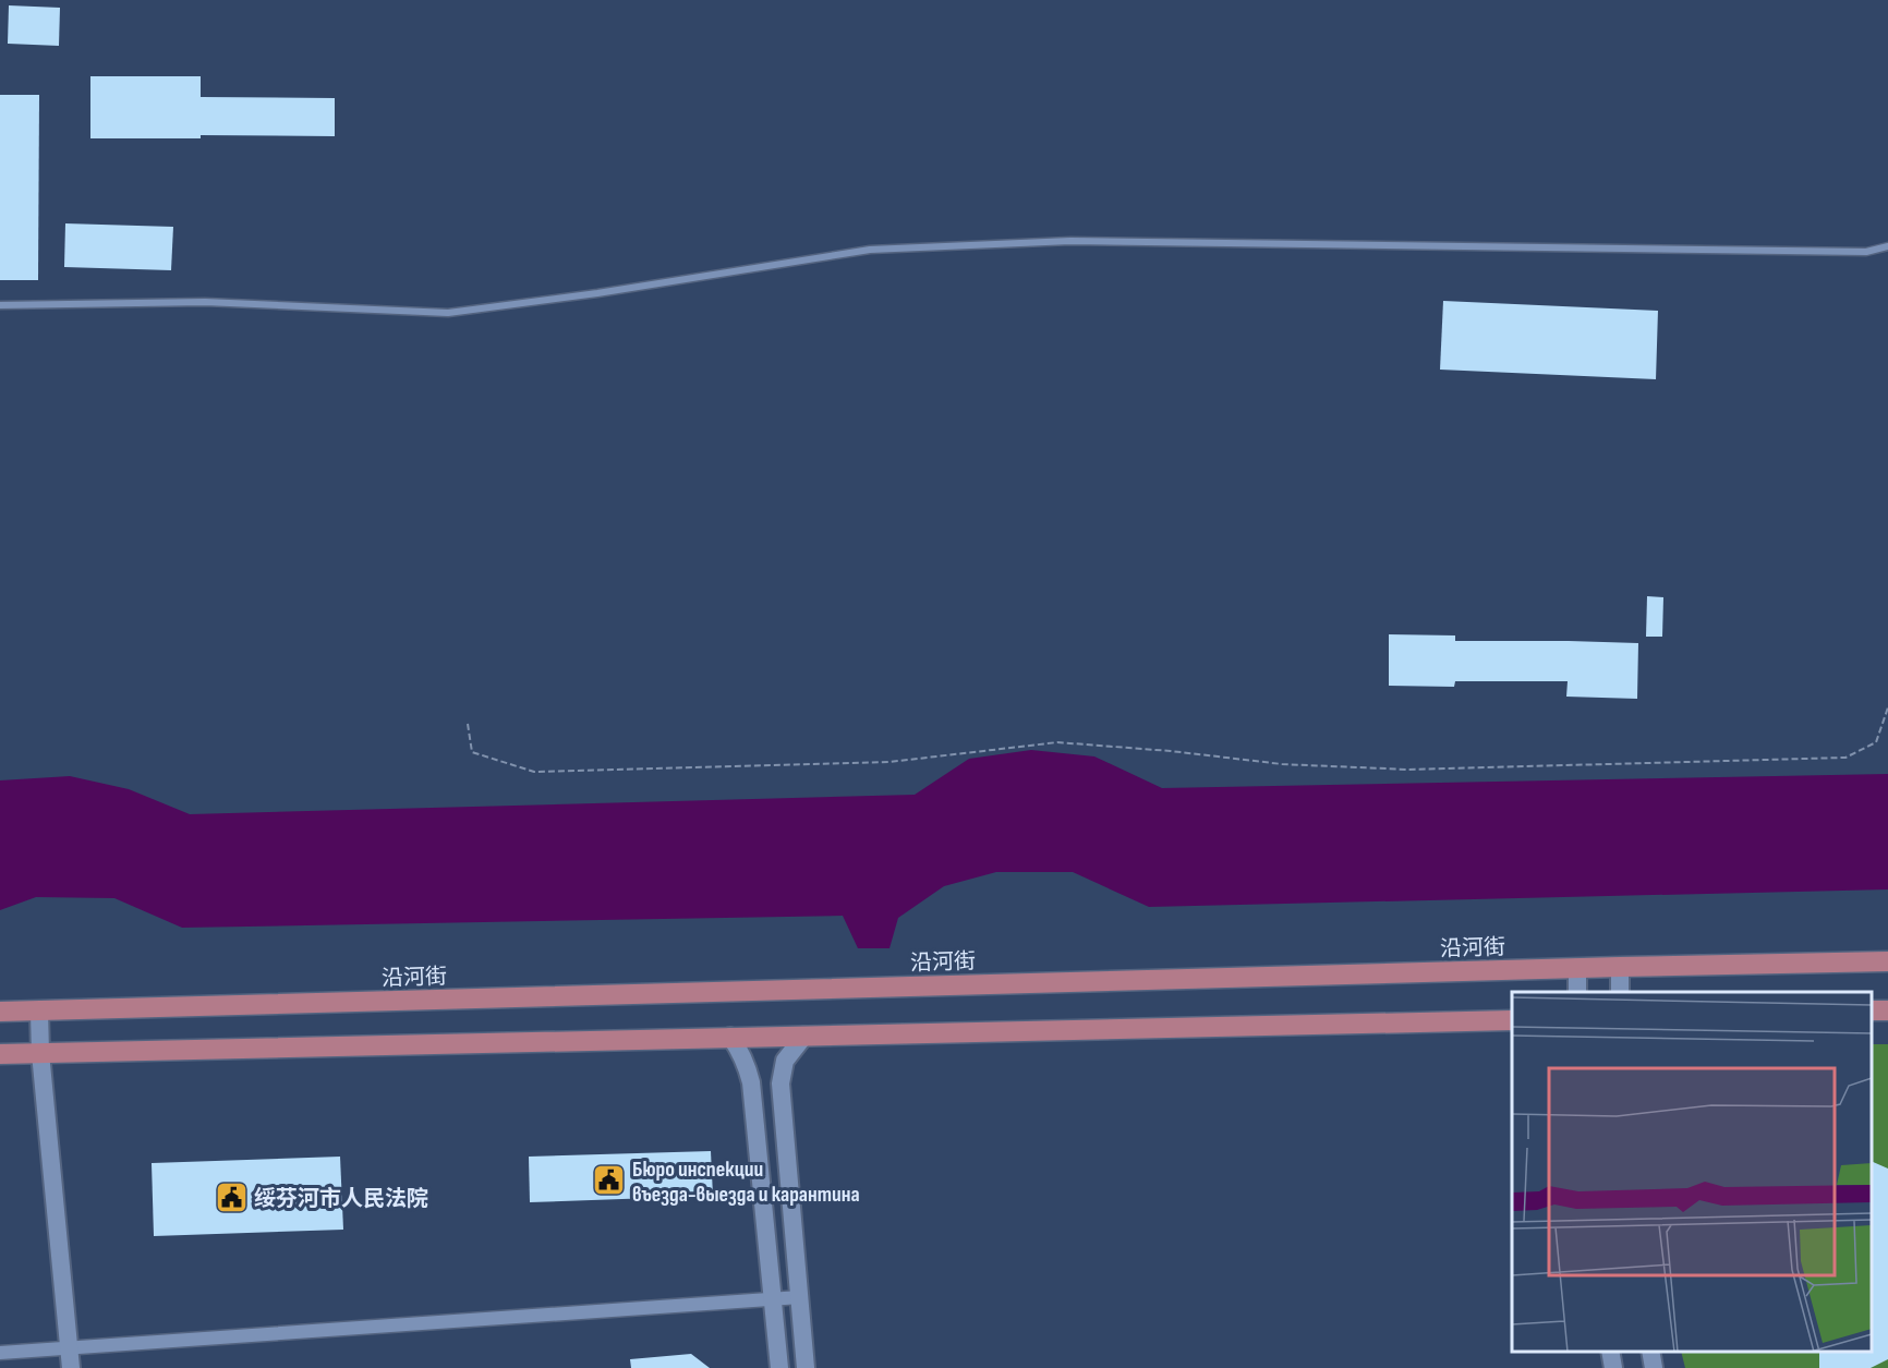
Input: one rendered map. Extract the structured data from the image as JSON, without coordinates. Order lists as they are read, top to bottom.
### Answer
{
  "streets": {
    "main road": ["沿河街"]
  },
  "places": {
    "public building": ["Бюро инспекции въезда-выезда и карантина", "绥芬河市人民法院"]
  }
}
